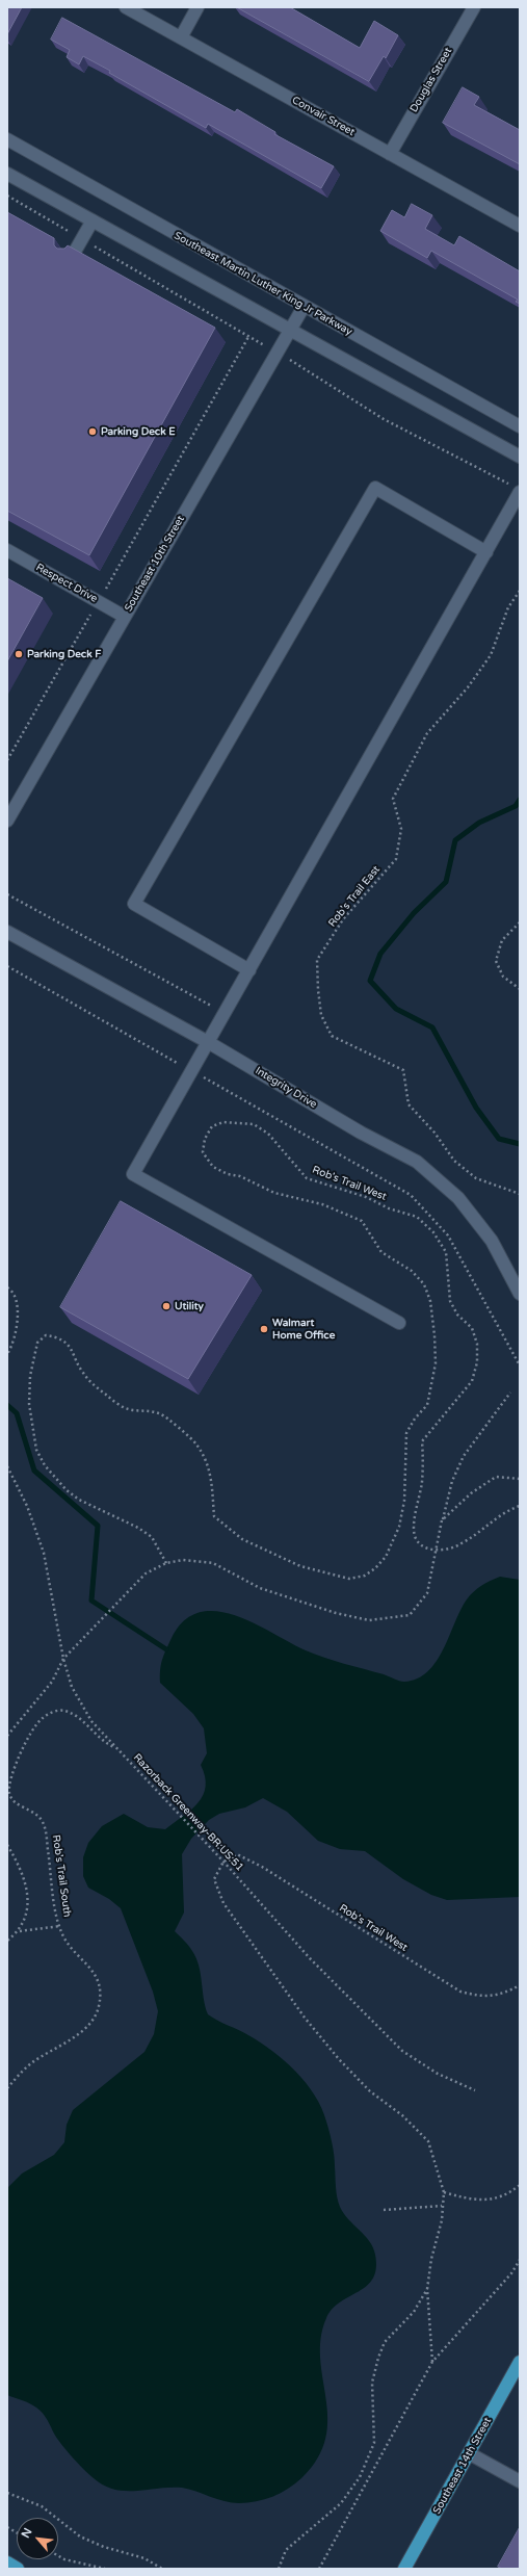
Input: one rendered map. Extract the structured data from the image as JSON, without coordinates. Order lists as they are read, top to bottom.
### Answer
{
  "streets": {
    "main road": ["Southeast 14th Street"],
    "street": [
      "Douglas Street",
      "Convair Street",
      "Southeast Martin Luther King Jr Parkway",
      "Southeast 10th Street",
      "Respect Drive",
      "Integrity Drive"
    ],
    "path": [
      "Rob's Trail East",
      "Rob's Trail West",
      "Razorback Greenway-BR:US:51",
      "Rob's Trail South"
    ]
  },
  "crossings": [
    ["Douglas Street", "Convair Street"],
    ["Southeast Martin Luther King Jr Parkway", "Southeast 10th Street"],
    ["Southeast 10th Street", "Respect Drive"],
    ["Rob's Trail West", "Razorback Greenway-BR:US:51"],
    ["Razorback Greenway-BR:US:51", "Rob's Trail South"]
  ],
  "places": [
    "Parking Deck E",
    "Parking Deck F",
    "Utility",
    "Walmart Home Office"
  ],
  "north": "top left"
}
